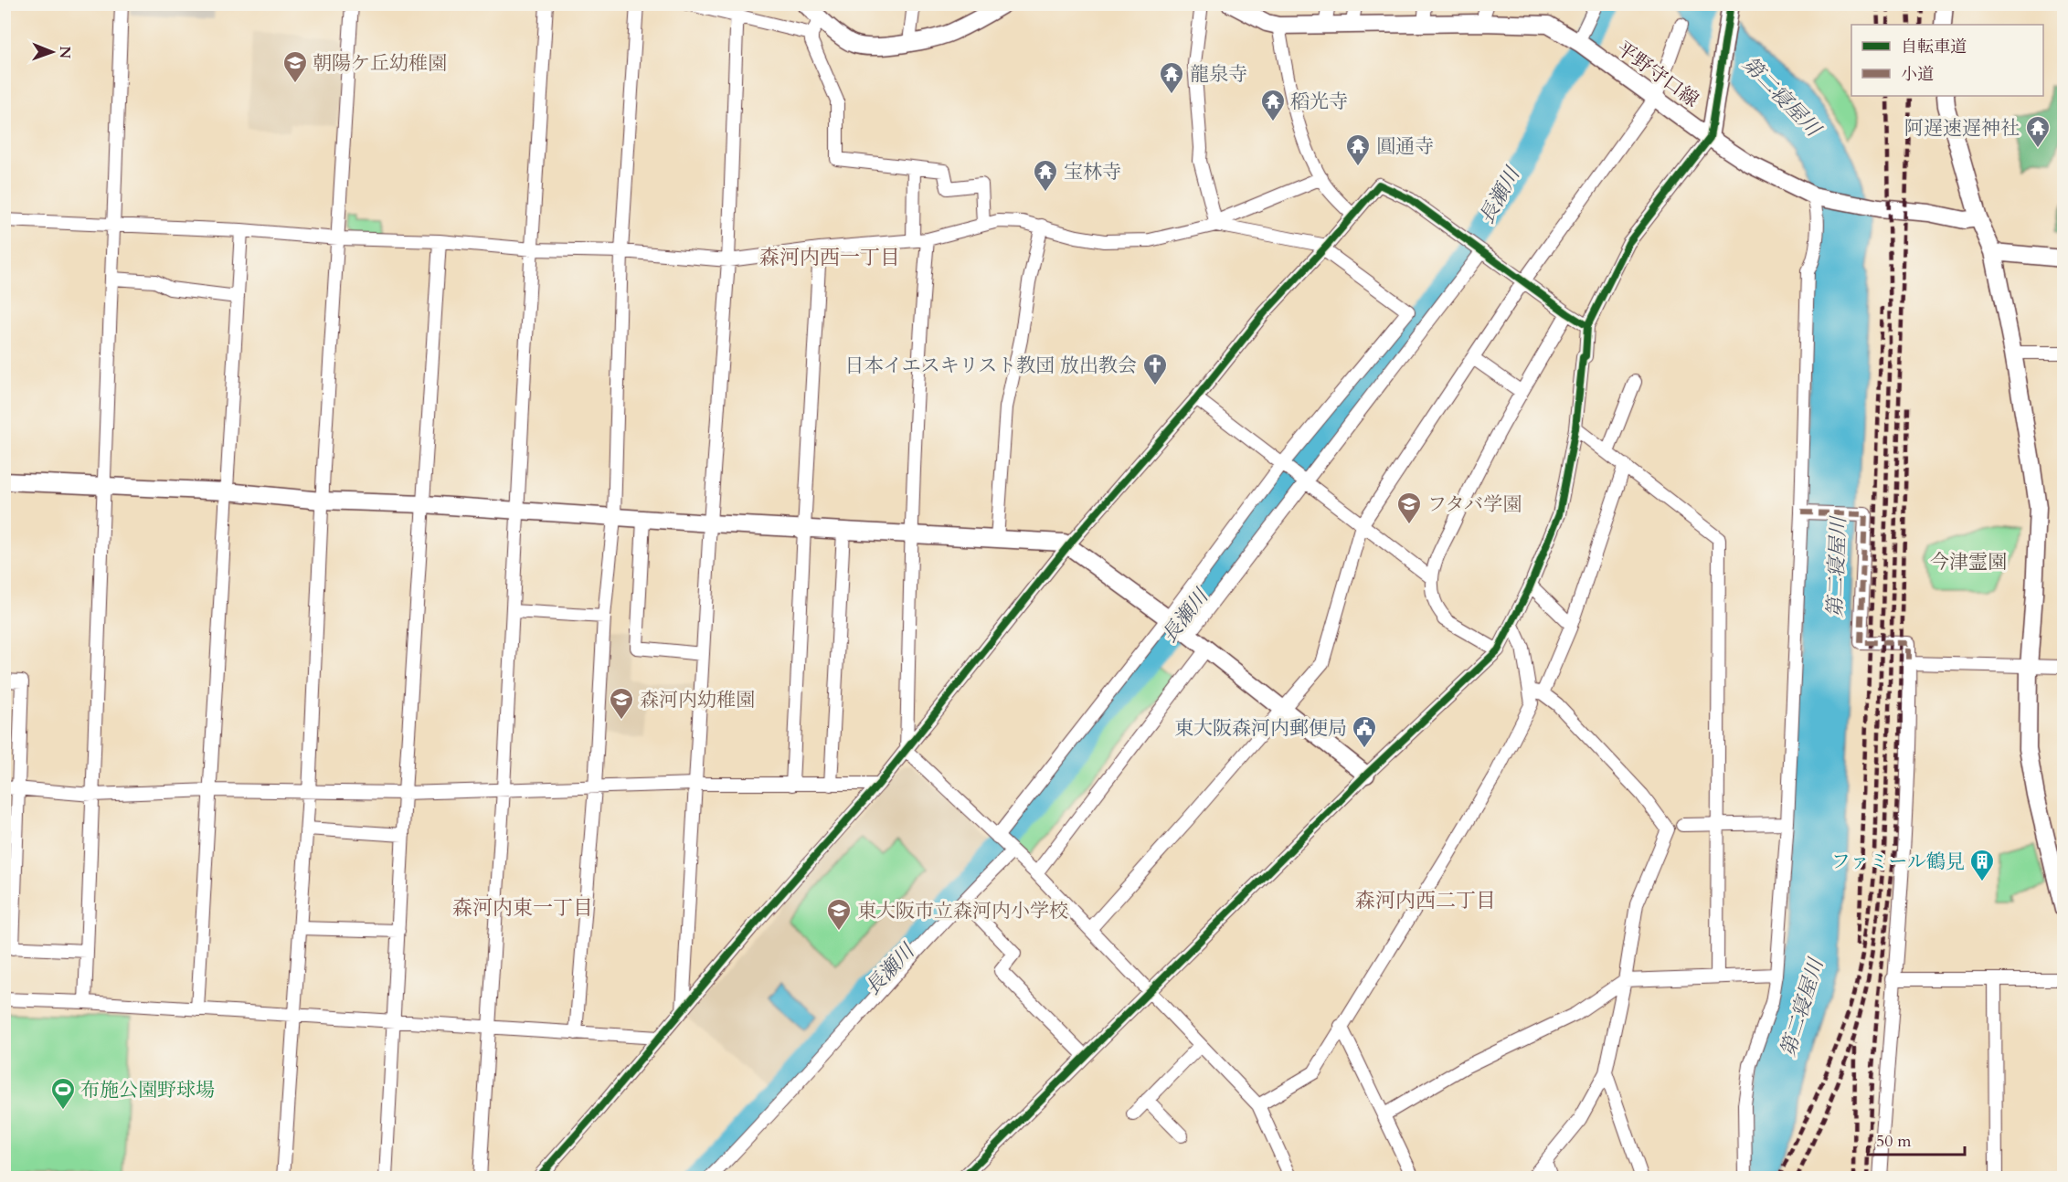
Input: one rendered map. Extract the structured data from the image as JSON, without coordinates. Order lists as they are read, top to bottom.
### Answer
{
  "streets": {
    "street": ["平野守口線"]
  },
  "districts": ["森河内西一丁目", "森河内西二丁目", "森河内東一丁目"],
  "water": ["第二寝屋川", "長瀬川"],
  "parks": ["今津霊園"],
  "places": {
    "school or university": [
      "朝陽ケ丘幼稚園",
      "フタバ学園",
      "森河内幼稚園",
      "東大阪市立森河内小学校"
    ],
    "temple": [
      "龍泉寺",
      "稻光寺",
      "阿遅速遅神社",
      "圓通寺",
      "宝林寺"
    ],
    "church": ["日本イエスキリスト教団 放出教会"],
    "public building": ["東大阪森河内郵便局"],
    "building": ["ファミール鶴見"],
    "sports": ["布施公園野球場"]
  },
  "legend": ["自転車道", "小道"],
  "scale_bar": "50 m",
  "north": "right"
}
